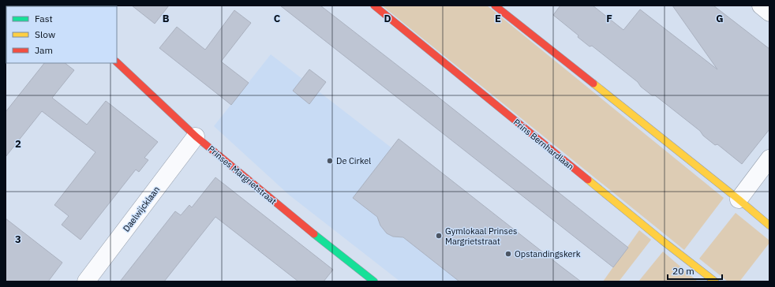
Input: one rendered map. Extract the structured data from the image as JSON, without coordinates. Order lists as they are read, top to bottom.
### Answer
{
  "streets": {
    "street": ["Prins Bernhardlaan", "Prinses Margrietstraat", "Daelwijcklaan"]
  },
  "crossings": [
    ["Prinses Margrietstraat", "Daelwijcklaan"]
  ],
  "places": ["De Cirkel", "Gymlokaal Prinses Margrietstraat", "Opstandingskerk"],
  "legend": ["Fast", "Slow", "Jam"],
  "scale_bar": "20 m",
  "grid": {
    "columns": [
      "B",
      "C",
      "D",
      "E",
      "F",
      "G"
    ],
    "rows": ["2", "3"]
  }
}
